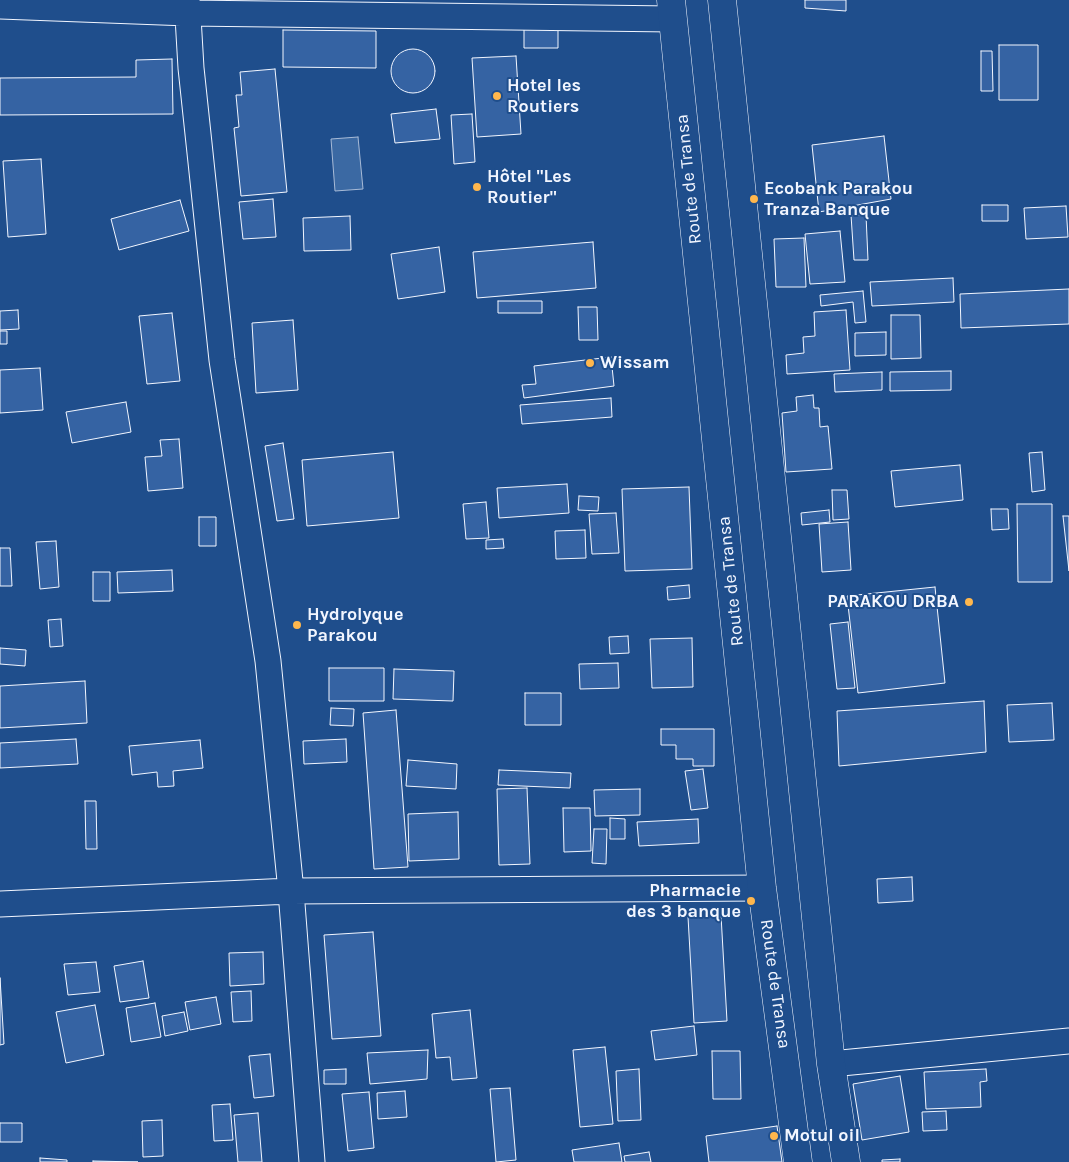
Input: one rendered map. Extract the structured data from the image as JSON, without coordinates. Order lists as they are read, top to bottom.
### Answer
{
  "streets": {
    "main road": ["Route de Transa"]
  },
  "places": [
    "Hotel les Routiers",
    "Hôtel \"Les Routier\"",
    "Ecobank Parakou Tranza Banque",
    "Wissam",
    "PARAKOU DRBA",
    "Hydrolyque Parakou",
    "Pharmacie des 3 banque",
    "Motul oil"
  ]
}
